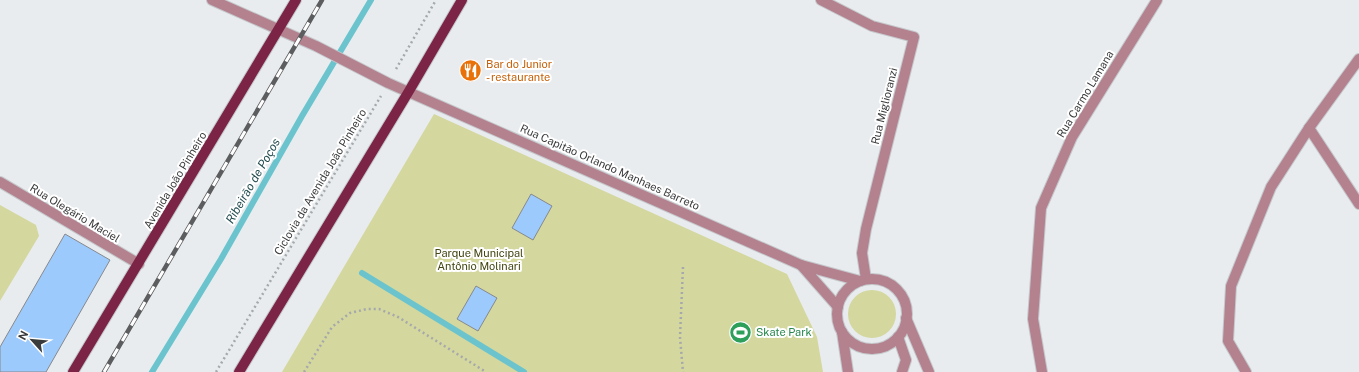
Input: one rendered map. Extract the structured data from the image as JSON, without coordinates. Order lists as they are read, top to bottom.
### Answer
{
  "streets": {
    "main road": ["Avenida João Pinheiro"],
    "street": [
      "Rua Carmo Lamana",
      "Rua Miglioranzi",
      "Rua Capitão Orlando Manhaes Barreto",
      "Rua Olegário Maciel"
    ],
    "path": ["Ciclovia da Avenida João Pinheiro"]
  },
  "crossings": [
    ["Rua Miglioranzi", "Rua Capitão Orlando Manhaes Barreto"],
    ["Rua Capitão Orlando Manhaes Barreto", "Avenida João Pinheiro"],
    ["Rua Capitão Orlando Manhaes Barreto", "Ciclovia da Avenida João Pinheiro"],
    ["Avenida João Pinheiro", "Rua Olegário Maciel"]
  ],
  "water": ["Ribeirão de Poços"],
  "parks": ["Parque Municipal Antônio Molinari"],
  "places": {
    "restaurant": ["Bar do Junior - restaurante"],
    "sports": ["Skate Park"]
  },
  "north": "top left"
}
